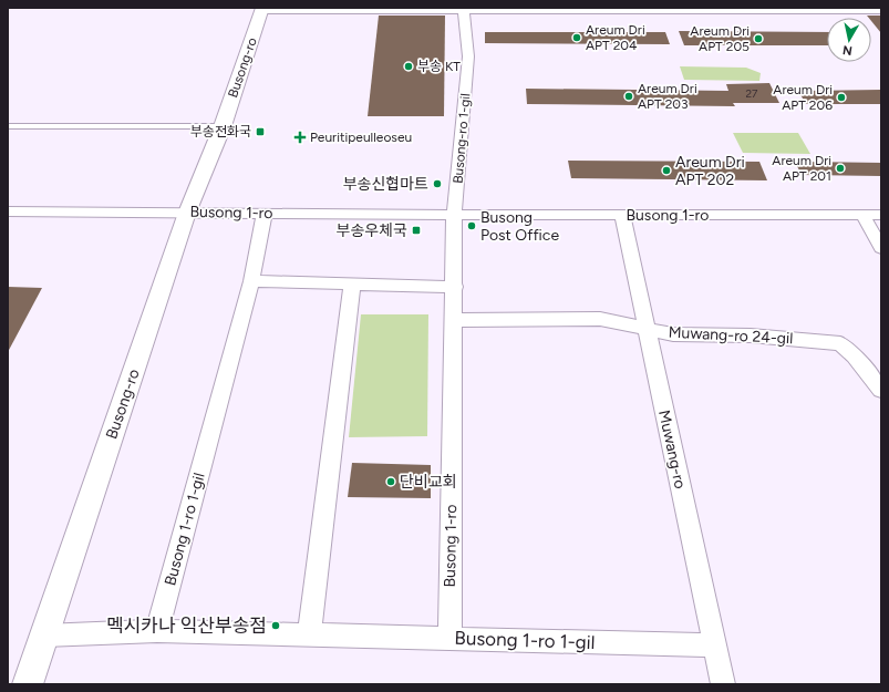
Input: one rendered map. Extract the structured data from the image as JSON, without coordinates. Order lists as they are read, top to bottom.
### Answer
{
  "streets": {
    "street": [
      "Busong-ro",
      "Busong-ro 1-gil",
      "Busong 1-ro",
      "Muwang-ro 24-gil",
      "Muwang-ro",
      "Busong 1-ro 1-gil"
    ]
  },
  "crossings": [
    ["Busong-ro", "Busong 1-ro"],
    ["Busong-ro 1-gil", "Busong 1-ro"],
    ["Busong 1-ro", "Muwang-ro 24-gil"],
    ["Busong 1-ro", "Muwang-ro"],
    ["Busong 1-ro", "Busong 1-ro 1-gil"],
    ["Muwang-ro 24-gil", "Muwang-ro"],
    ["Muwang-ro", "Busong 1-ro 1-gil"]
  ],
  "places": {
    "other": [
      "Areum Dri APT 204",
      "Areum Dri APT 205",
      "부송 KT",
      "Areum Dri APT 203",
      "Areum Dri APT 206",
      "Areum Dri APT 201",
      "Areum Dri APT 202",
      "부송신협마트",
      "Busong Post Office",
      "단비교회",
      "멕시카나 익산부송점"
    ],
    "transit": ["부송전화국", "부송우체국"],
    "health": ["Peuritipeulleoseu"]
  },
  "house_numbers": ["27"],
  "north": "bottom"
}
